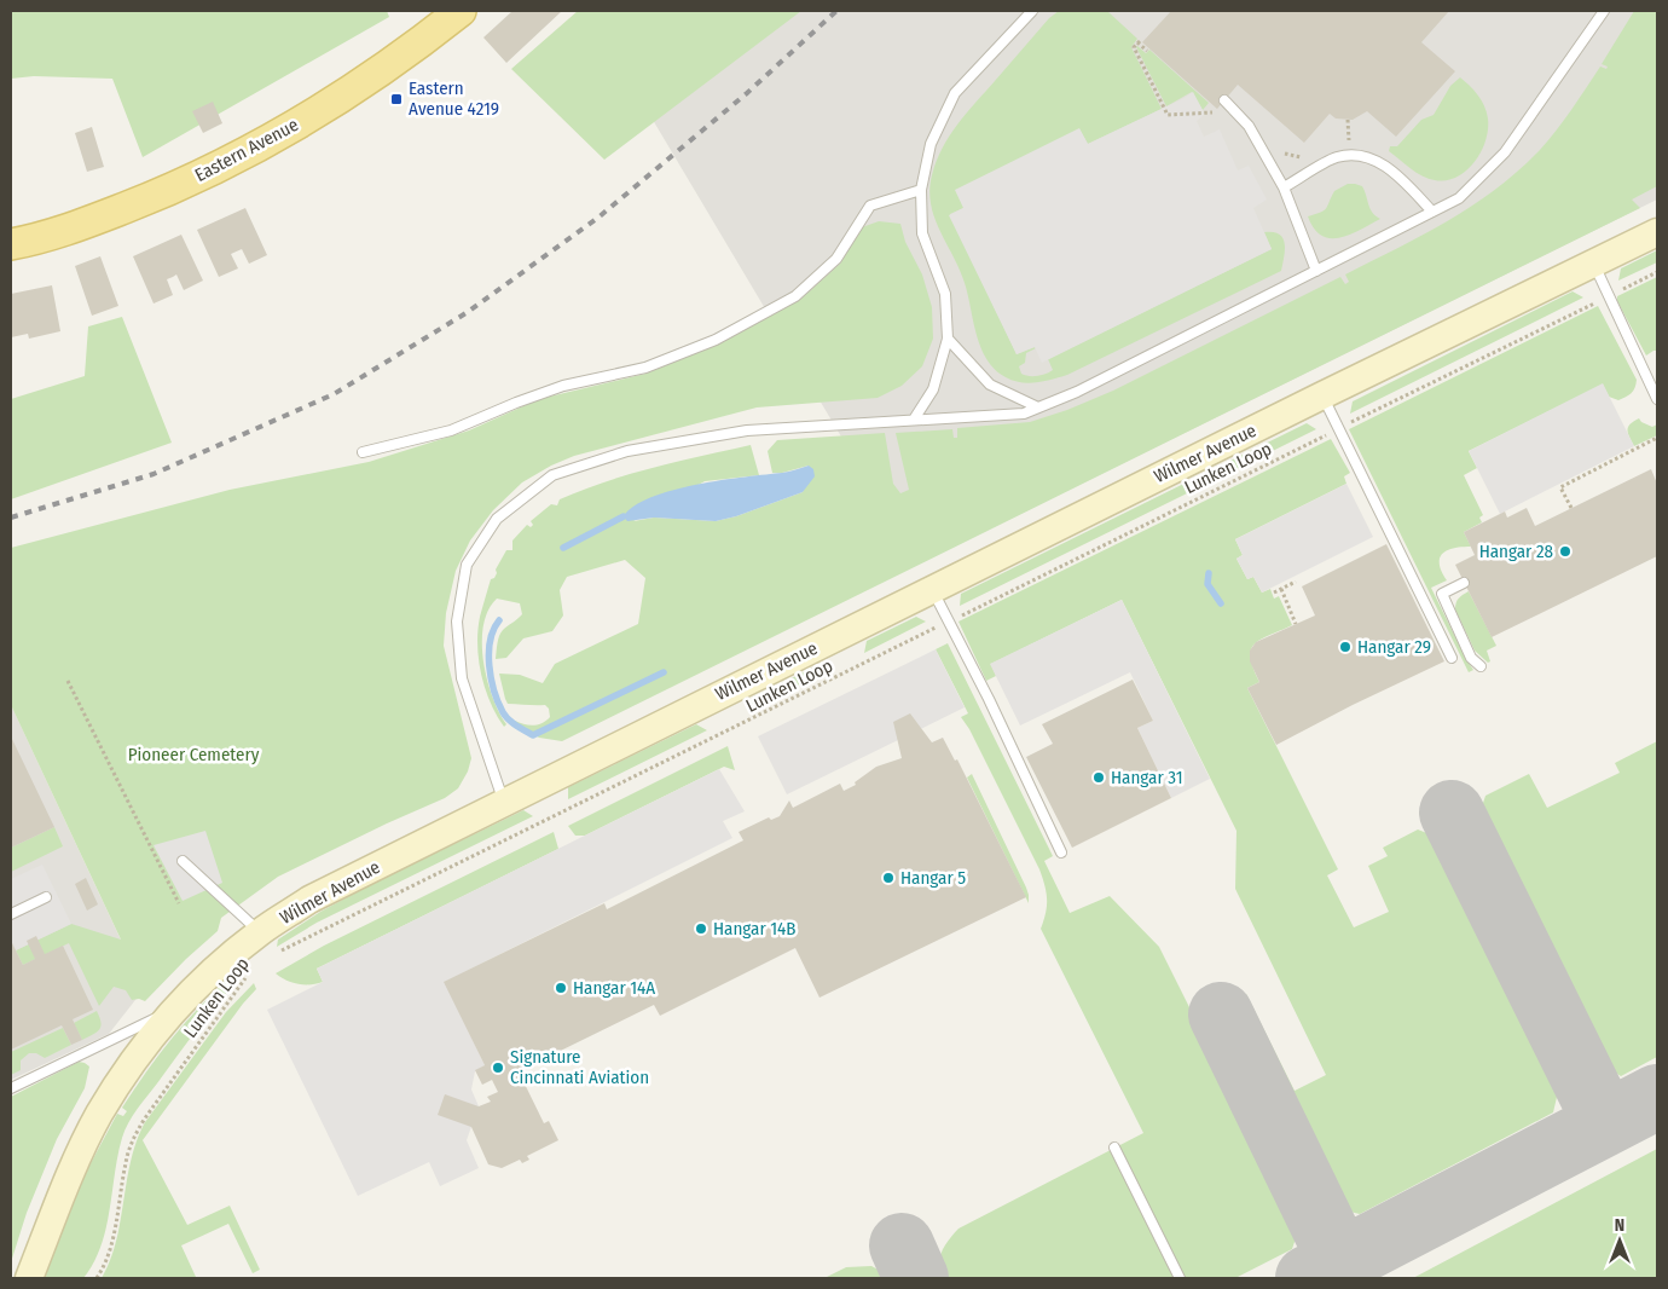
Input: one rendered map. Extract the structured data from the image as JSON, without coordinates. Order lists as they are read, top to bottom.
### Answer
{
  "streets": {
    "main road": ["Eastern Avenue"],
    "street": ["Wilmer Avenue"],
    "path": ["Lunken Loop"]
  },
  "parks": ["Pioneer Cemetery"],
  "places": {
    "transit": ["Eastern Avenue 4219"],
    "other": [
      "Hangar 28",
      "Hangar 29",
      "Hangar 31",
      "Hangar 5",
      "Hangar 14B",
      "Hangar 14A",
      "Signature Cincinnati Aviation"
    ]
  },
  "north": "top"
}
